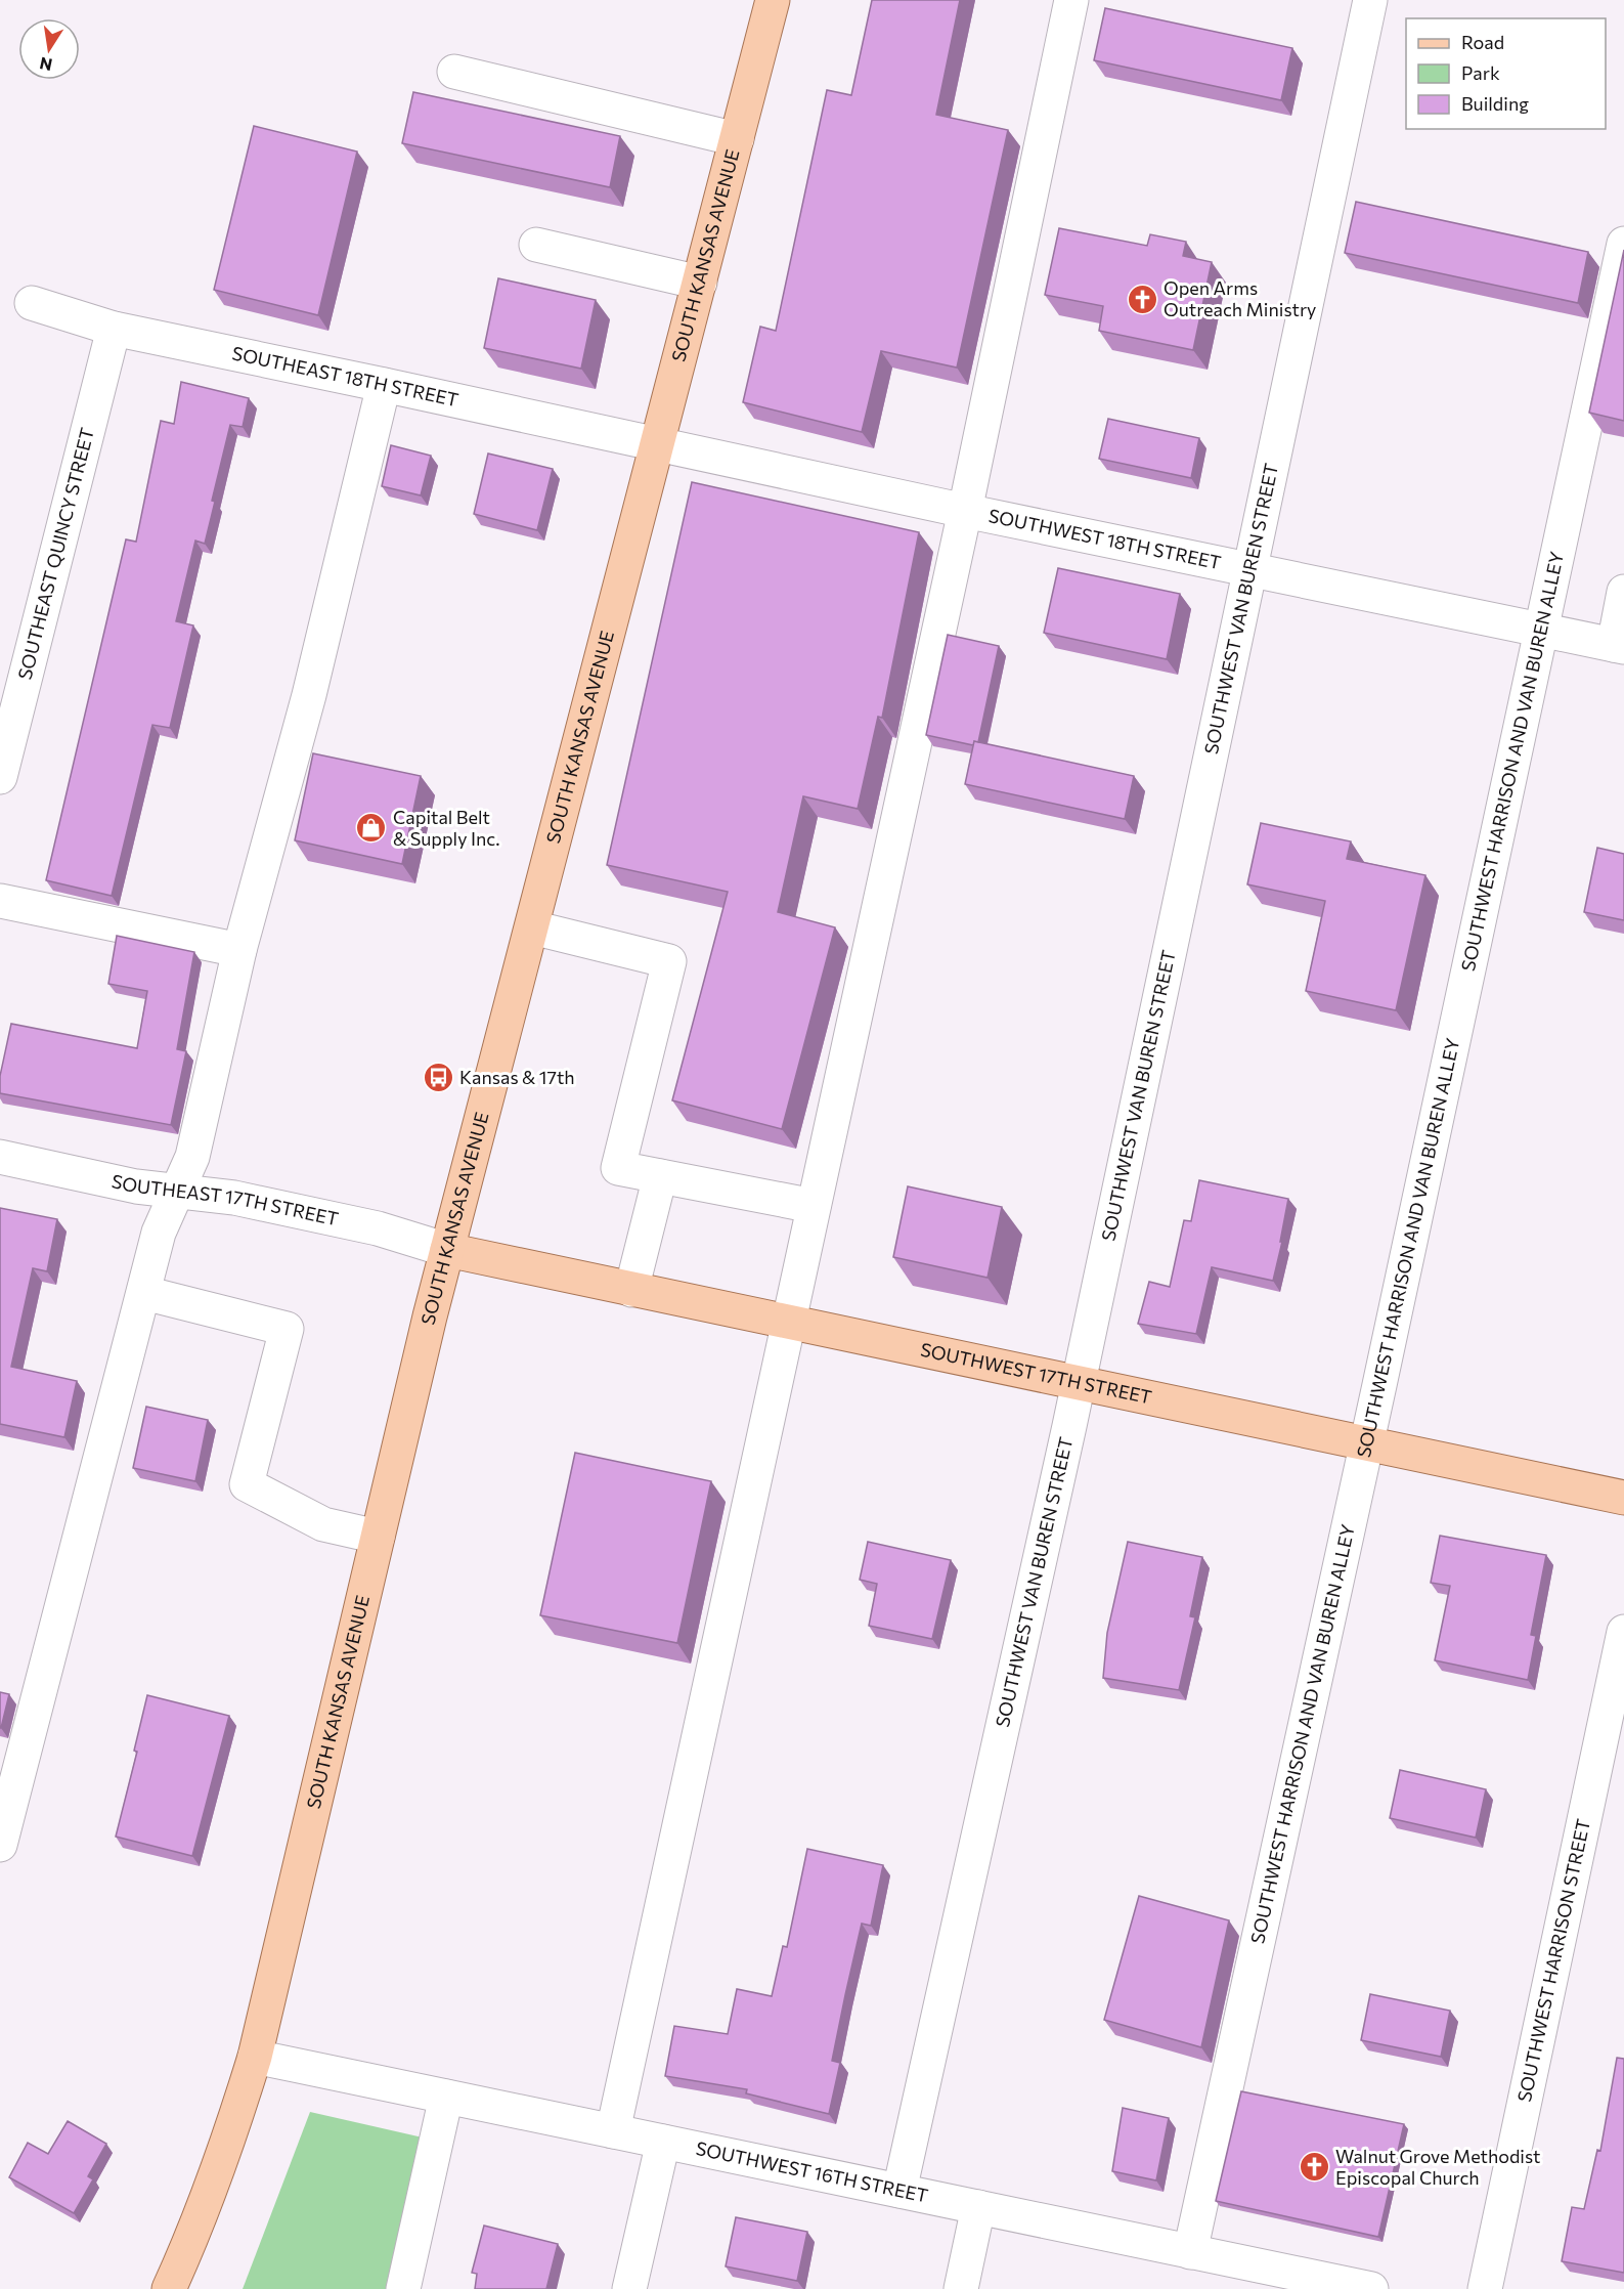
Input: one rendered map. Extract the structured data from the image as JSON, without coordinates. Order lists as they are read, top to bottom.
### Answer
{
  "streets": {
    "main road": ["SOUTH KANSAS AVENUE", "SOUTHWEST 17TH STREET"],
    "street": [
      "SOUTHEAST 18TH STREET",
      "SOUTHWEST 18TH STREET",
      "SOUTHEAST QUINCY STREET",
      "SOUTHWEST VAN BUREN STREET",
      "SOUTHWEST HARRISON AND VAN BUREN ALLEY",
      "SOUTHEAST 17TH STREET",
      "SOUTHWEST HARRISON STREET",
      "SOUTHWEST 16TH STREET"
    ]
  },
  "crossings": [
    ["SOUTH KANSAS AVENUE", "SOUTHEAST 18TH STREET"],
    ["SOUTH KANSAS AVENUE", "SOUTHWEST 18TH STREET"],
    ["SOUTH KANSAS AVENUE", "SOUTHEAST 17TH STREET"],
    ["SOUTH KANSAS AVENUE", "SOUTHWEST 17TH STREET"],
    ["SOUTH KANSAS AVENUE", "SOUTHWEST 16TH STREET"],
    ["SOUTHEAST 18TH STREET", "SOUTHWEST 18TH STREET"],
    ["SOUTHEAST 18TH STREET", "SOUTHEAST QUINCY STREET"],
    ["SOUTHWEST 18TH STREET", "SOUTHWEST VAN BUREN STREET"],
    ["SOUTHWEST 18TH STREET", "SOUTHWEST HARRISON AND VAN BUREN ALLEY"],
    ["SOUTHWEST VAN BUREN STREET", "SOUTHWEST 17TH STREET"],
    ["SOUTHWEST VAN BUREN STREET", "SOUTHWEST 16TH STREET"],
    ["SOUTHWEST HARRISON AND VAN BUREN ALLEY", "SOUTHWEST 17TH STREET"],
    ["SOUTHWEST HARRISON AND VAN BUREN ALLEY", "SOUTHWEST 16TH STREET"],
    ["SOUTHEAST 17TH STREET", "SOUTHWEST 17TH STREET"]
  ],
  "places": {
    "church": ["Open Arms Outreach Ministry", "Walnut Grove Methodist Episcopal Church"],
    "shop": ["Capital Belt & Supply Inc."],
    "bus stop": ["Kansas & 17th"]
  },
  "legend": ["Road", "Park", "Building"],
  "north": "bottom"
}
